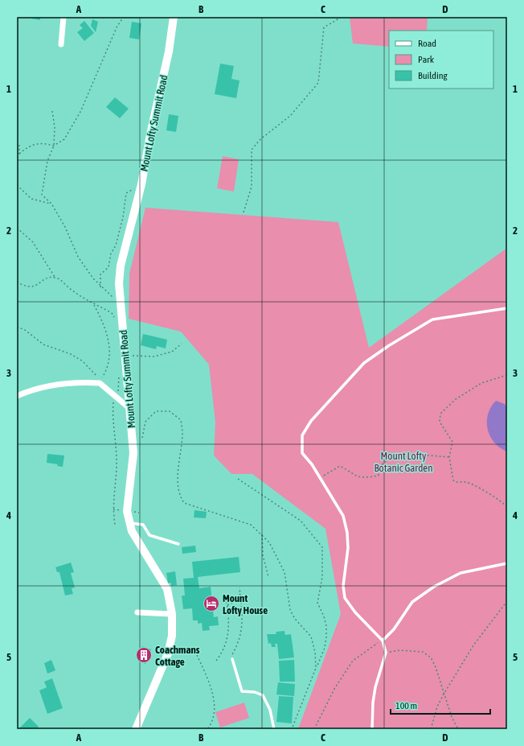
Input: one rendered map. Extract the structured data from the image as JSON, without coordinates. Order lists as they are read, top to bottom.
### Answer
{
  "streets": {
    "main road": ["Mount Lofty Summit Road"]
  },
  "parks": ["Mount Lofty Botanic Garden"],
  "places": {
    "hotel": ["Mount Lofty House"],
    "building": ["Coachmans Cottage"]
  },
  "legend": ["Road", "Park", "Building"],
  "scale_bar": "100 m",
  "grid": {
    "columns": [
      "A",
      "B",
      "C",
      "D"
    ],
    "rows": [
      "1",
      "2",
      "3",
      "4",
      "5"
    ]
  }
}
